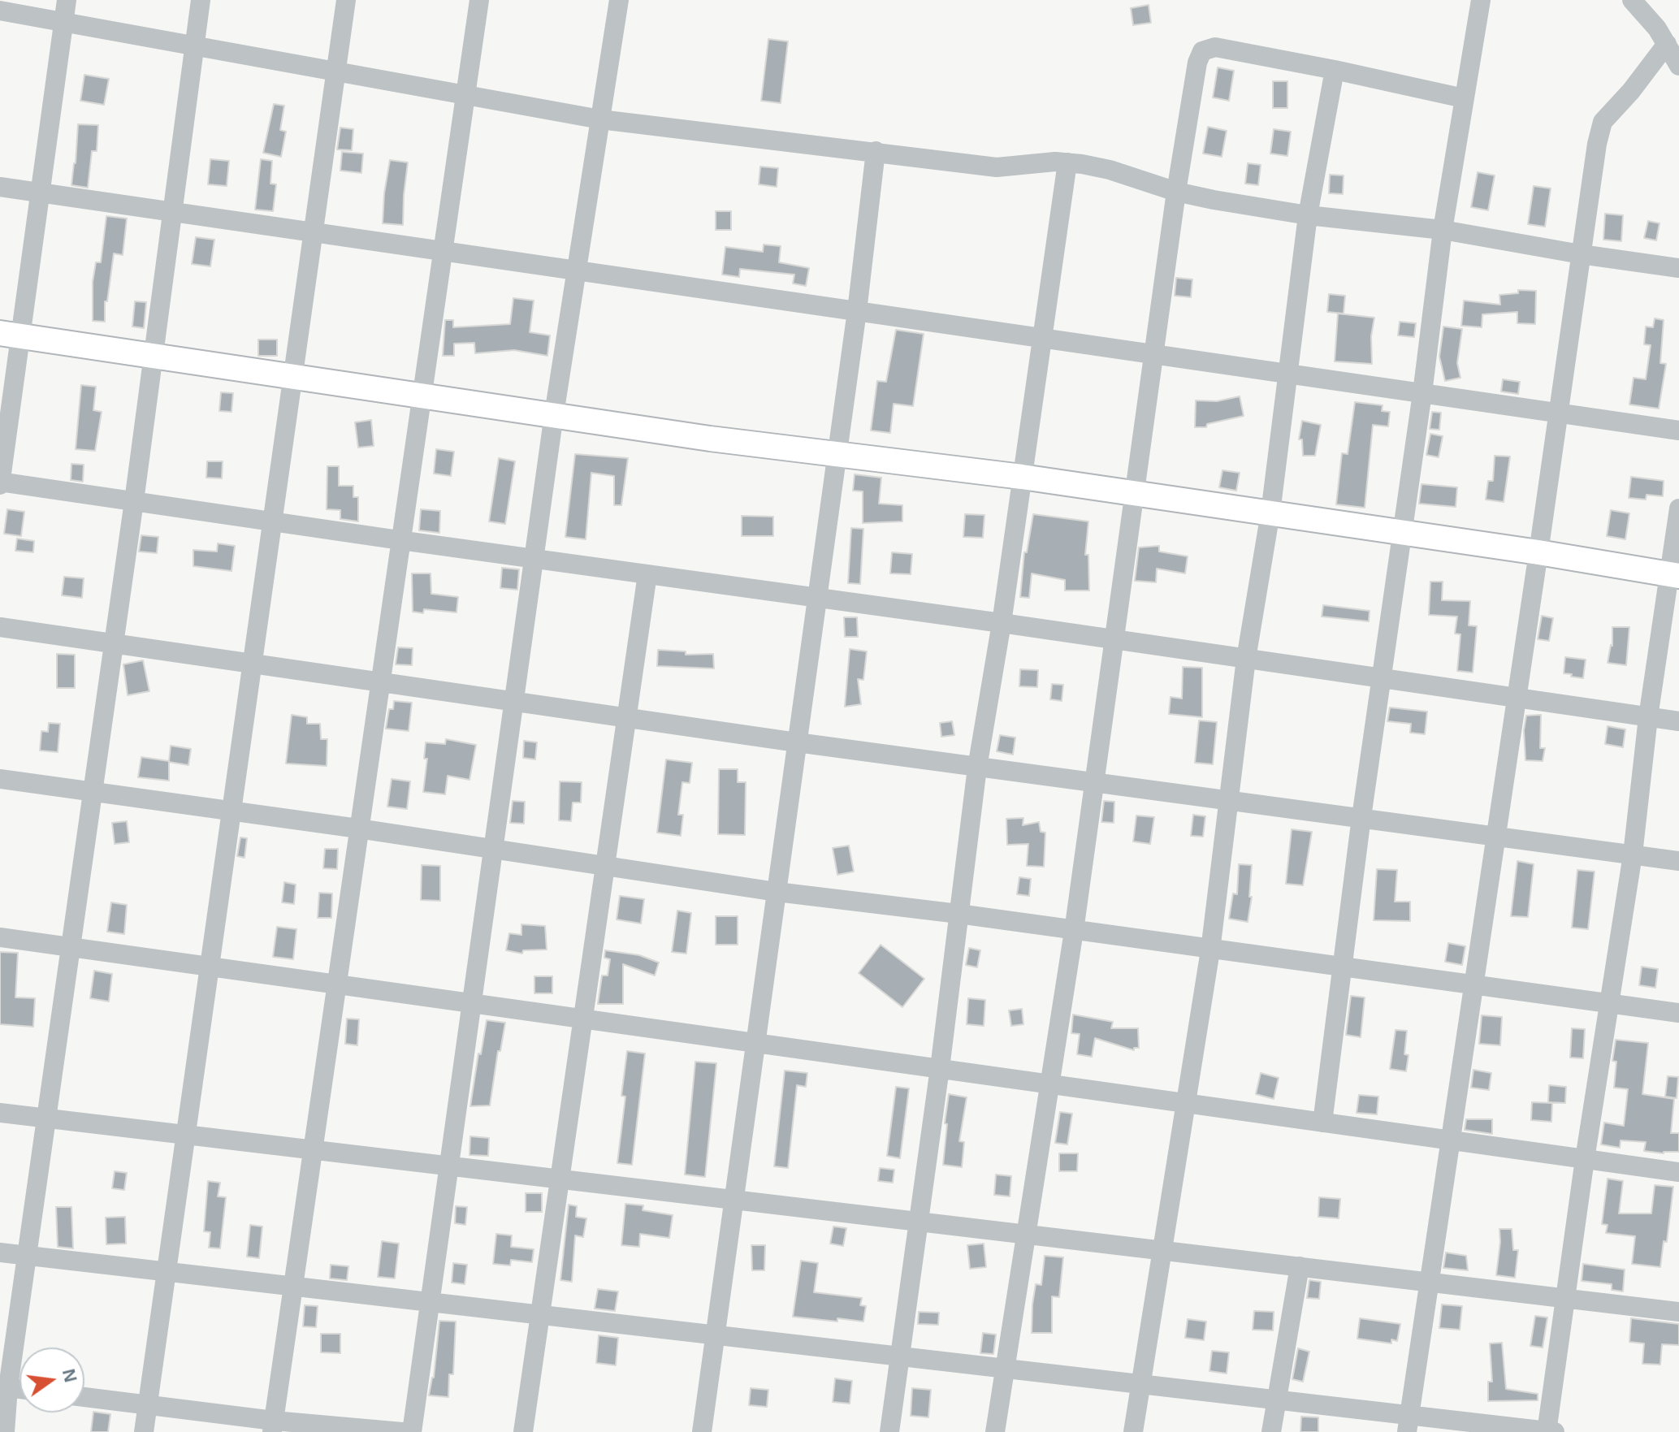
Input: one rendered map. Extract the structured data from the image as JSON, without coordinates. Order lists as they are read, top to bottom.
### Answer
{
  "north": "right"
}
